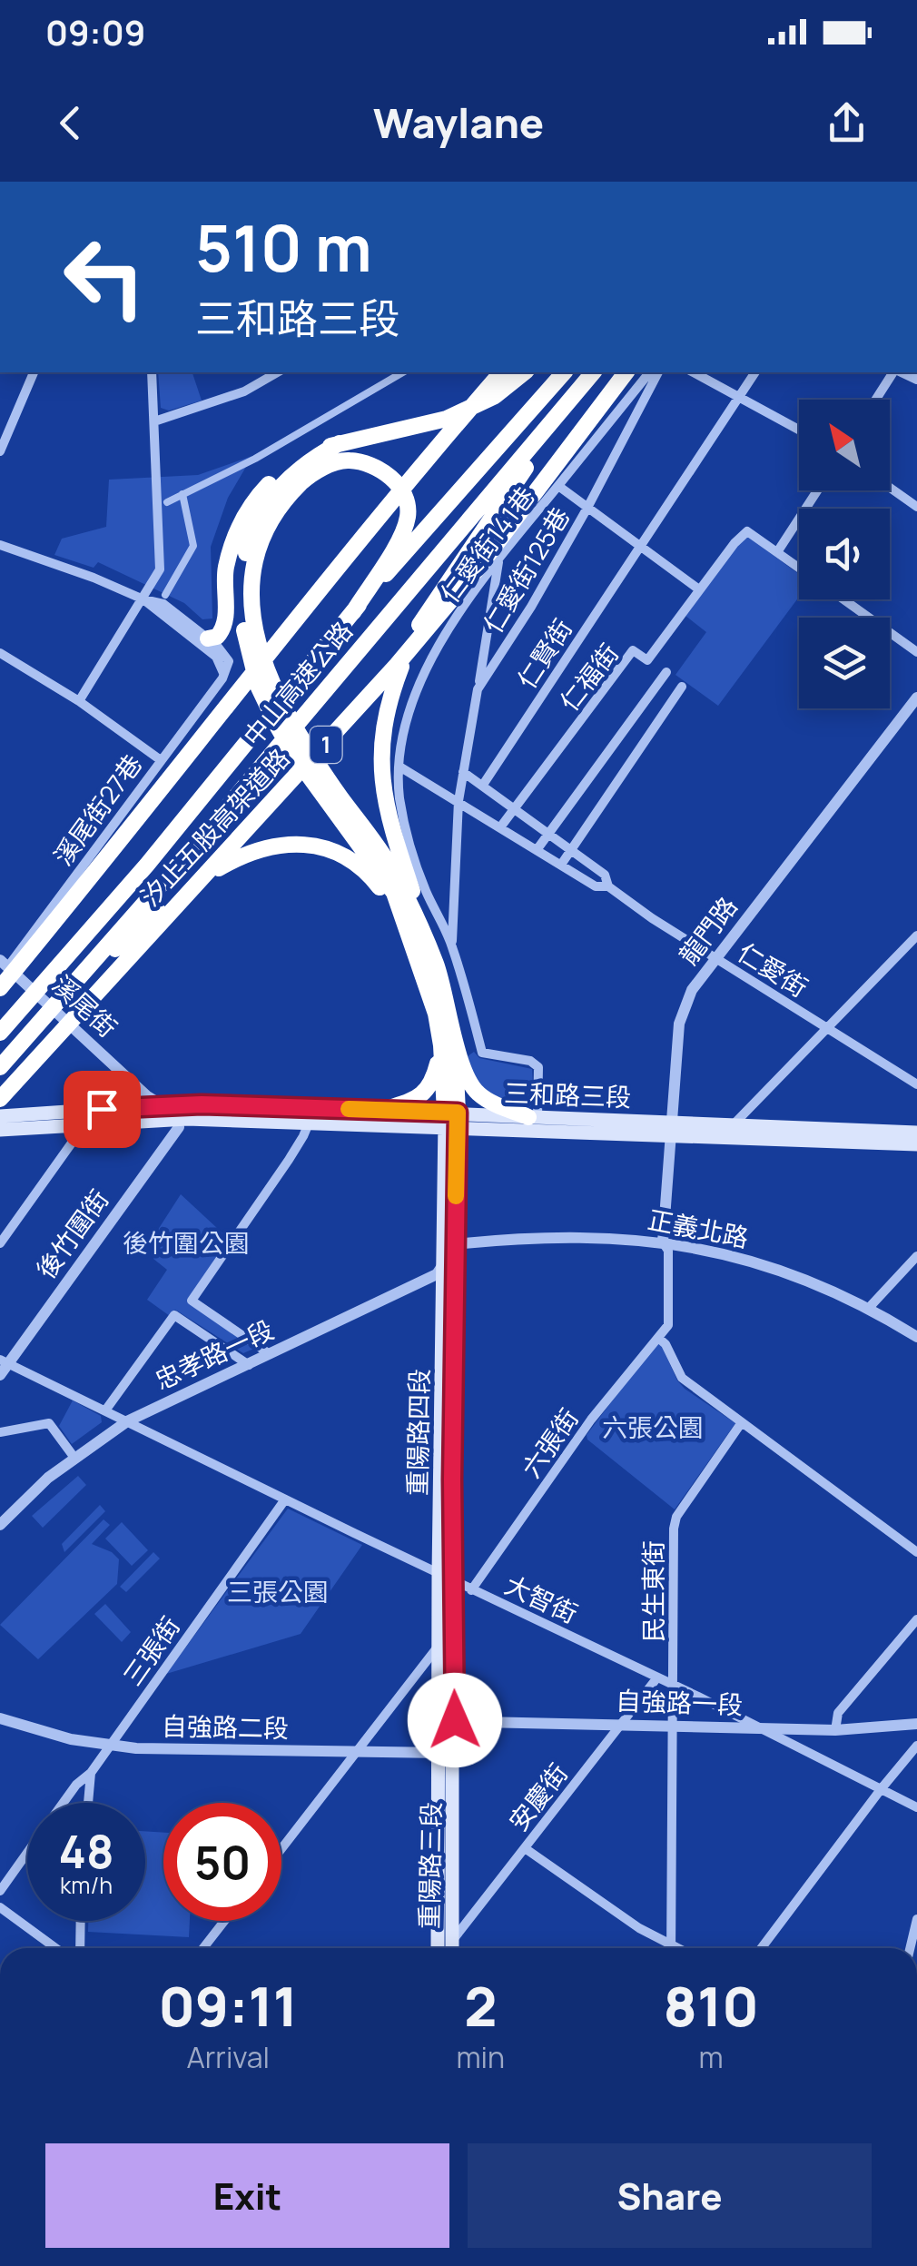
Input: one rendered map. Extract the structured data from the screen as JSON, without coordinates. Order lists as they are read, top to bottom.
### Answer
{
  "streets": {
    "highway": ["中山高速公路", "1", "汐止五股高架道路"],
    "main road": ["三和路三段", "重陽路四段", "重陽路三段"],
    "street": [
      "仁愛街141巷",
      "仁愛街125巷",
      "仁賢街",
      "仁福街",
      "溪尾街27巷",
      "龍門路",
      "仁愛街",
      "溪尾街",
      "正義北路",
      "後竹圍街",
      "忠孝路一段",
      "六張街",
      "民生東街",
      "大智街",
      "三張街",
      "自強路一段",
      "自強路二段",
      "安慶街"
    ]
  },
  "crossings": [
    ["仁愛街141巷", "仁愛街125巷"],
    ["仁愛街141巷", "仁愛街"],
    ["仁愛街125巷", "仁愛街"],
    ["仁賢街", "仁愛街"],
    ["仁福街", "仁愛街"],
    ["溪尾街27巷", "溪尾街"],
    ["汐止五股高架道路", "三和路三段"],
    ["龍門路", "仁愛街"],
    ["龍門路", "三和路三段"],
    ["龍門路", "正義北路"],
    ["龍門路", "六張街"],
    ["溪尾街", "三和路三段"],
    ["溪尾街", "後竹圍街"],
    ["三和路三段", "後竹圍街"],
    ["三和路三段", "重陽路四段"],
    ["正義北路", "忠孝路一段"],
    ["正義北路", "重陽路四段"],
    ["正義北路", "六張街"],
    ["後竹圍街", "大智街"],
    ["忠孝路一段", "重陽路四段"],
    ["忠孝路一段", "大智街"],
    ["重陽路四段", "大智街"],
    ["重陽路四段", "自強路一段"],
    ["重陽路四段", "自強路二段"],
    ["重陽路四段", "重陽路三段"],
    ["六張街", "大智街"],
    ["民生東街", "大智街"],
    ["民生東街", "自強路一段"],
    ["大智街", "三張街"],
    ["大智街", "自強路一段"],
    ["大智街", "安慶街"],
    ["三張街", "自強路二段"],
    ["自強路一段", "安慶街"],
    ["自強路一段", "重陽路三段"],
    ["自強路二段", "重陽路三段"]
  ],
  "parks": ["後竹圍公園", "六張公園", "三張公園"],
  "north": "top left",
  "page": {
    "status": "09:09",
    "header": "Waylane",
    "turn": ["510 m", "三和路三段"],
    "speed": "48 km/h",
    "limit": "50",
    "eta": [
      "09:11",
      "Arrival",
      "2",
      "min",
      "810",
      "m"
    ],
    "buttons": ["Exit", "Share"]
  }
}
